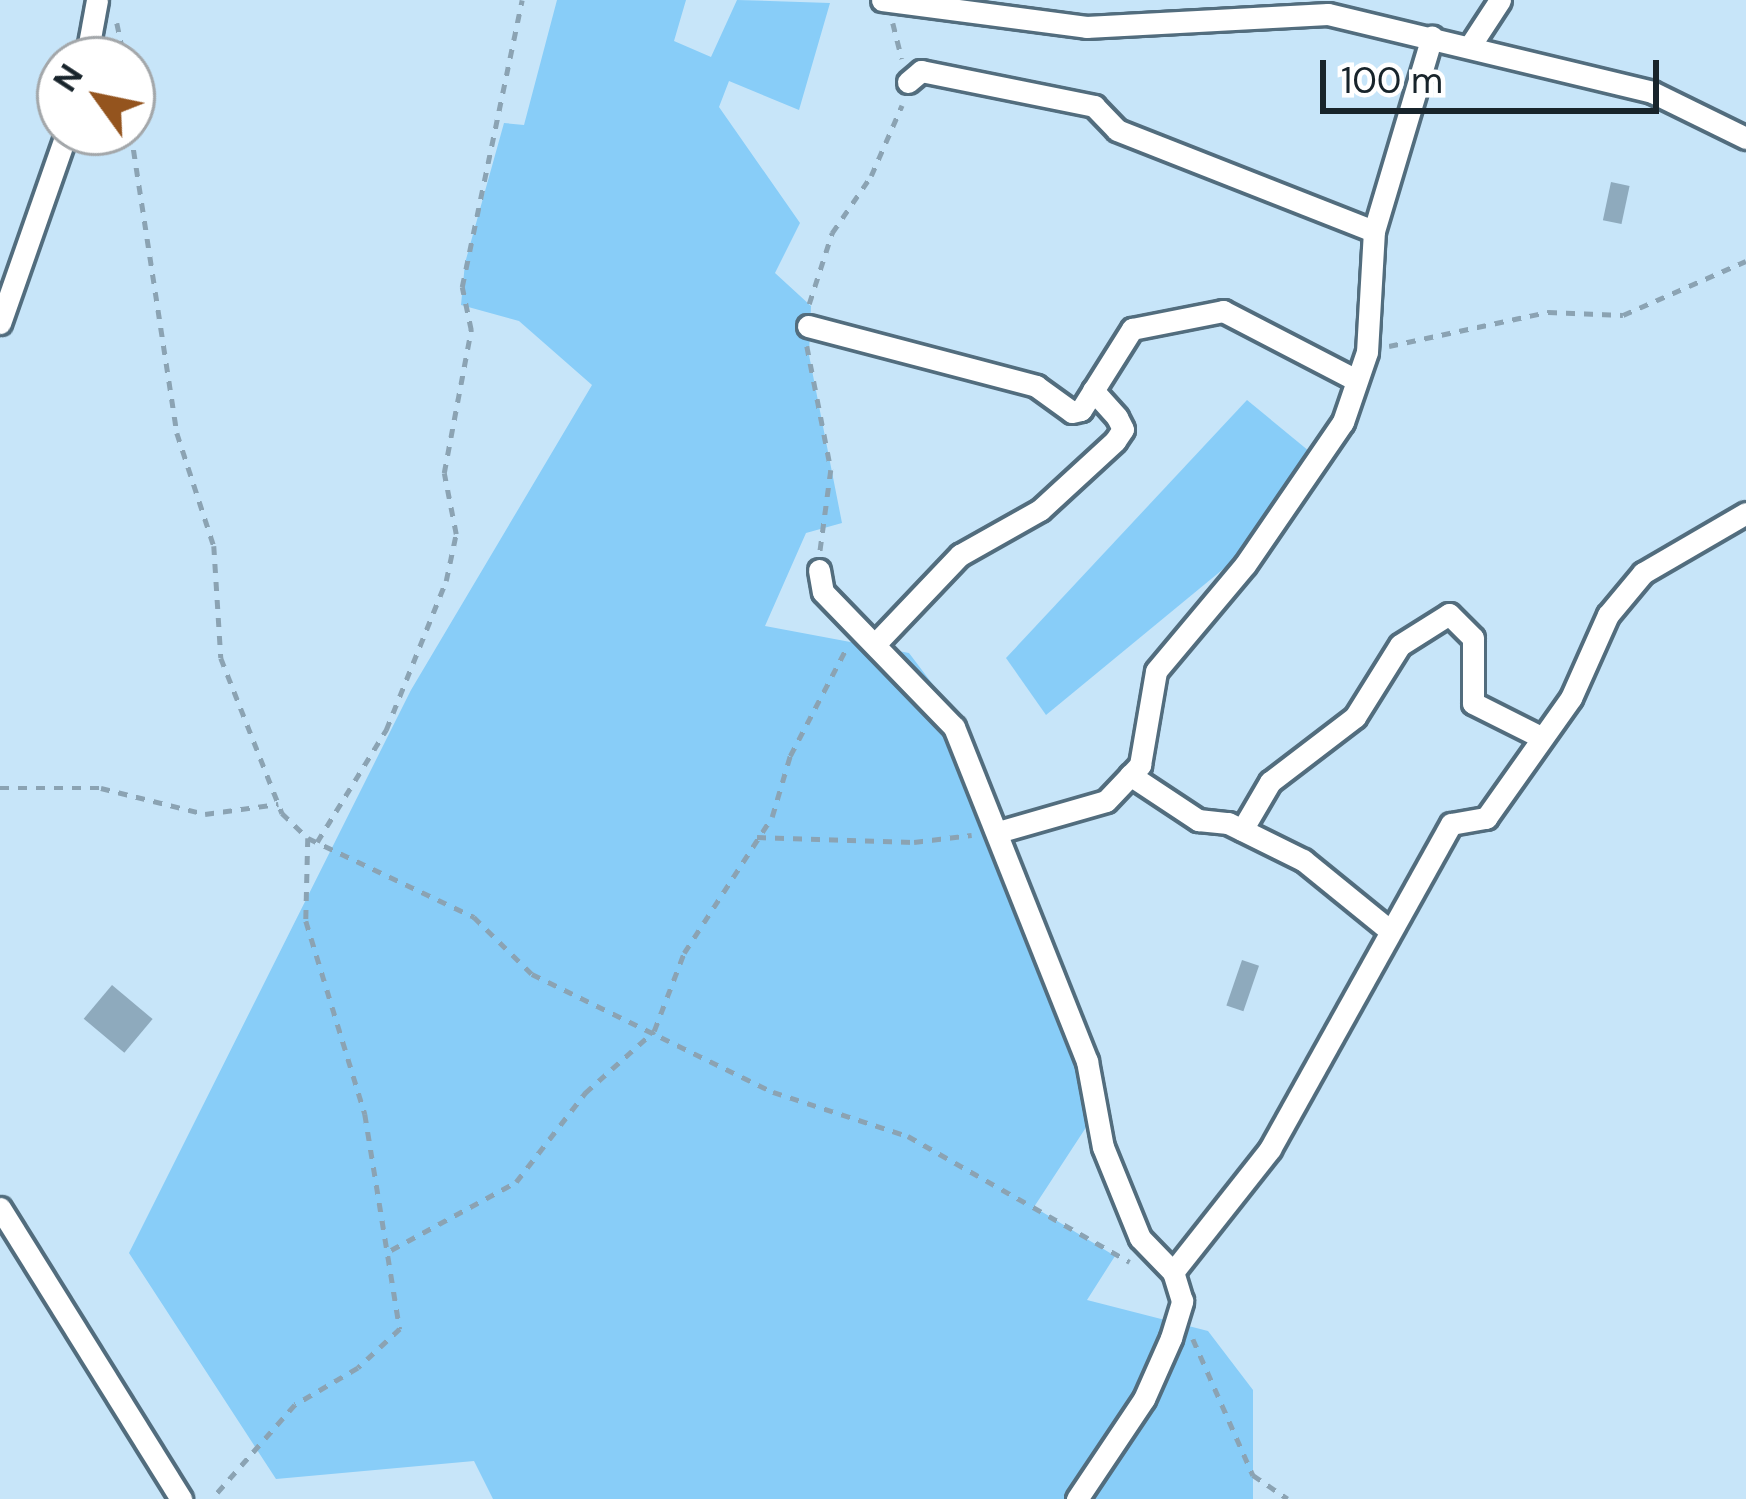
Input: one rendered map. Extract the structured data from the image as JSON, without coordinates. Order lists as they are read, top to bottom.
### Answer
{
  "scale_bar": "100 m",
  "north": "top left"
}
